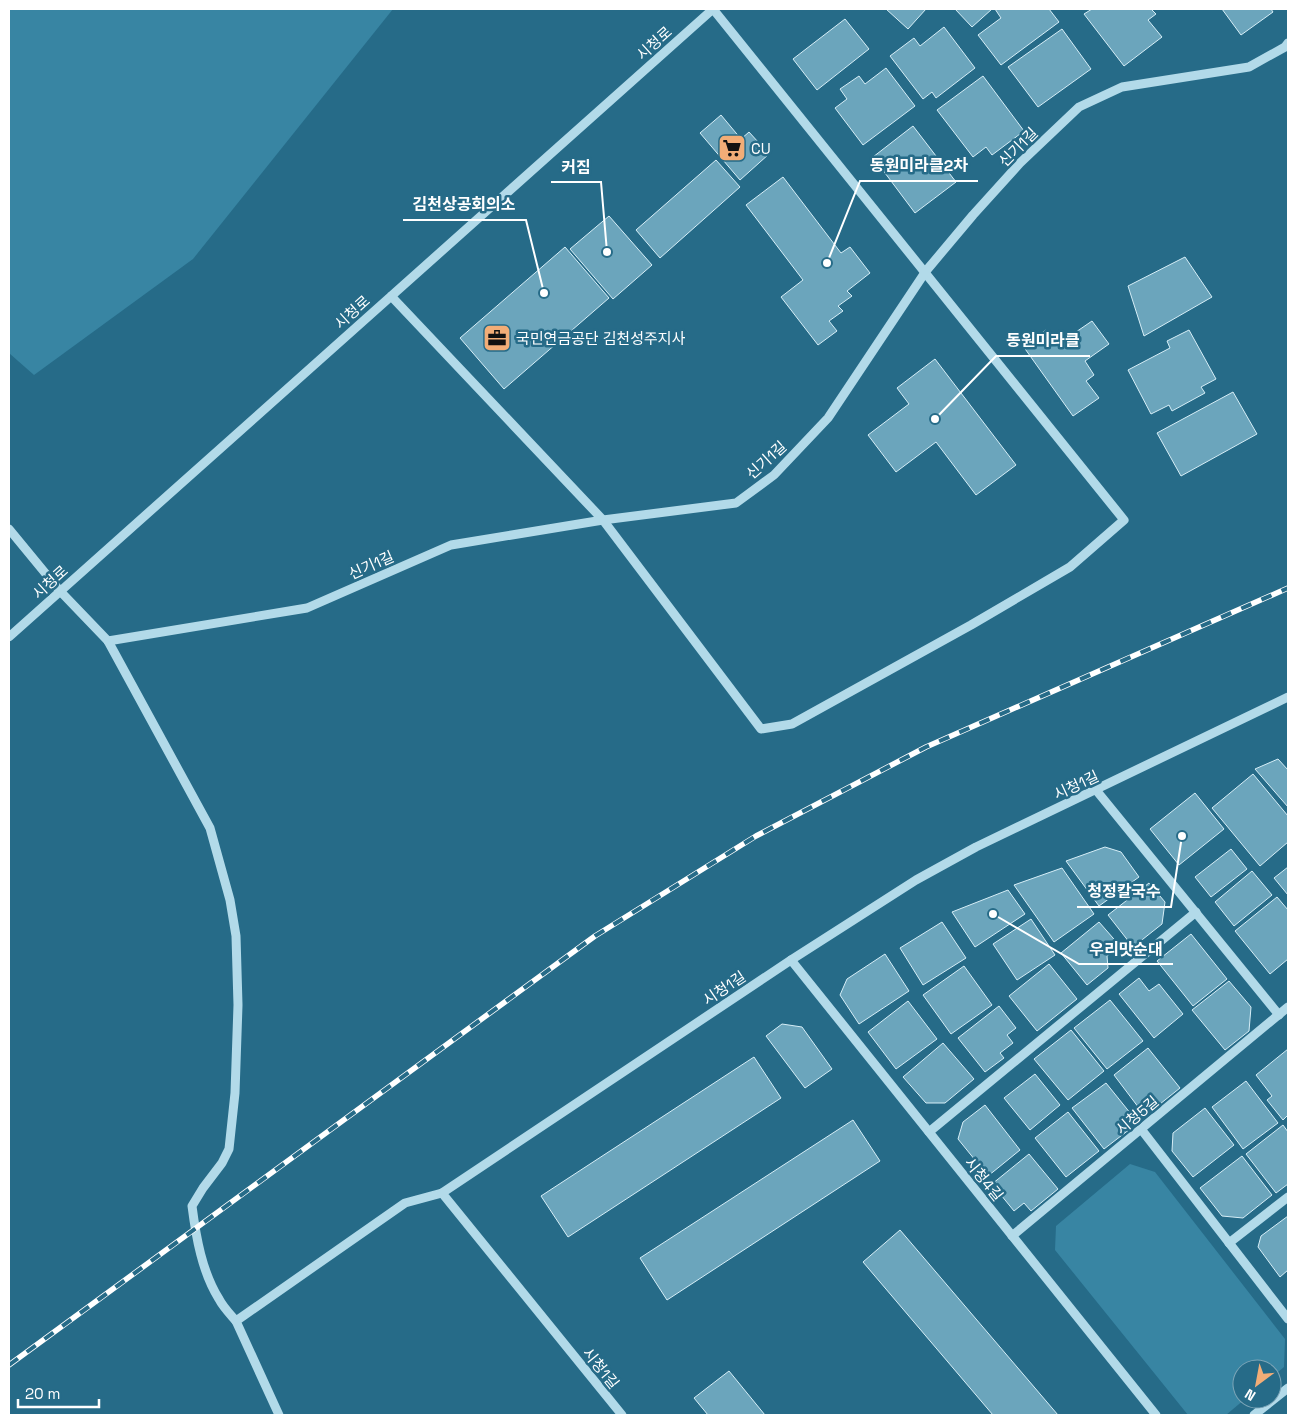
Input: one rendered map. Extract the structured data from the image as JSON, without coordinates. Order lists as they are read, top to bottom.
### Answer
{
  "streets": {
    "street": [
      "시청로",
      "신기1길",
      "시청1길",
      "시청5길",
      "시청4길"
    ]
  },
  "crossings": [
    ["시청1길", "시청4길"],
    ["시청5길", "시청4길"]
  ],
  "places": {
    "supermarket": ["CU"],
    "other": [
      "커짐",
      "동원미라클2차",
      "김천상공회의소",
      "동원미라클",
      "청정칼국수",
      "우리맛순대"
    ],
    "office": ["국민연금공단 김천성주지사"]
  },
  "scale_bar": "20 m",
  "north": "bottom left"
}
